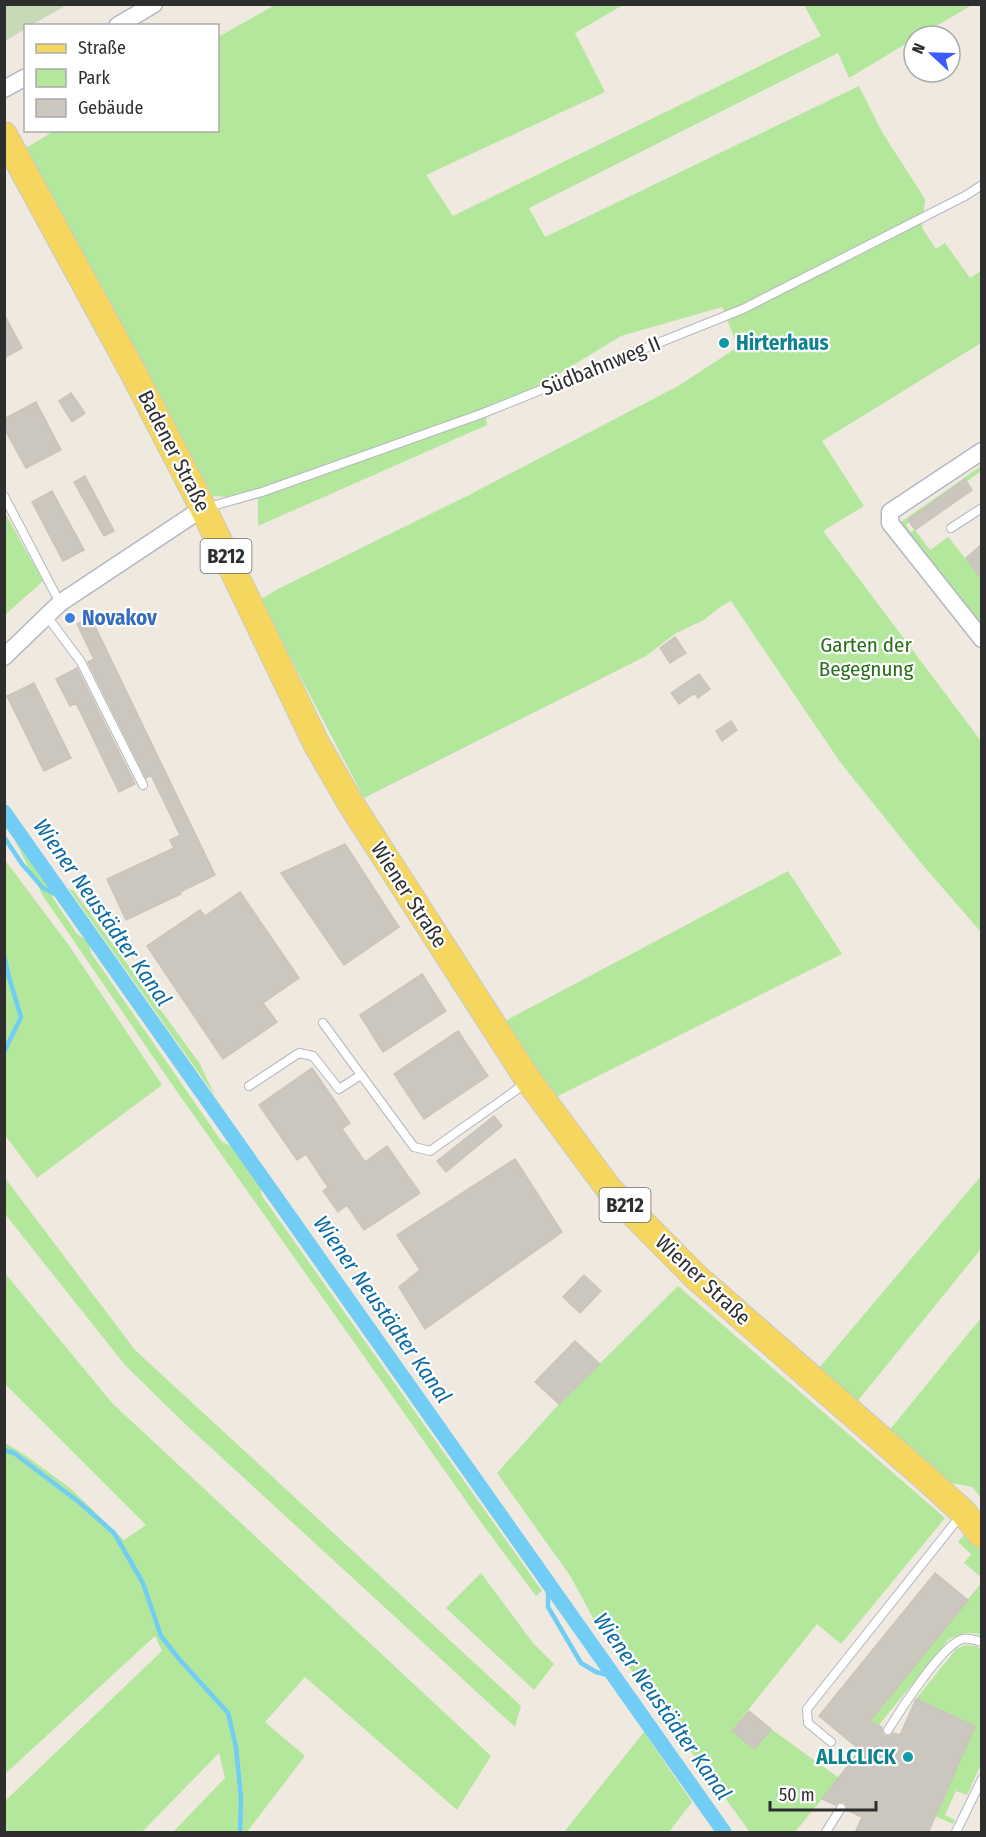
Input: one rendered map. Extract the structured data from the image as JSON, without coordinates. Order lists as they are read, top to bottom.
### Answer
{
  "streets": {
    "main road": ["Badener Straße", "B212", "Wiener Straße"],
    "lane": ["Südbahnweg II"]
  },
  "crossings": [
    ["Südbahnweg II", "Badener Straße"],
    ["Badener Straße", "Wiener Straße"]
  ],
  "water": ["Wiener Neustädter Kanal"],
  "parks": ["Garten der Begegnung"],
  "places": ["Hirterhaus", "Novakov", "ALLCLICK"],
  "legend": ["Straße", "Park", "Gebäude"],
  "scale_bar": "50 m",
  "north": "left"
}
